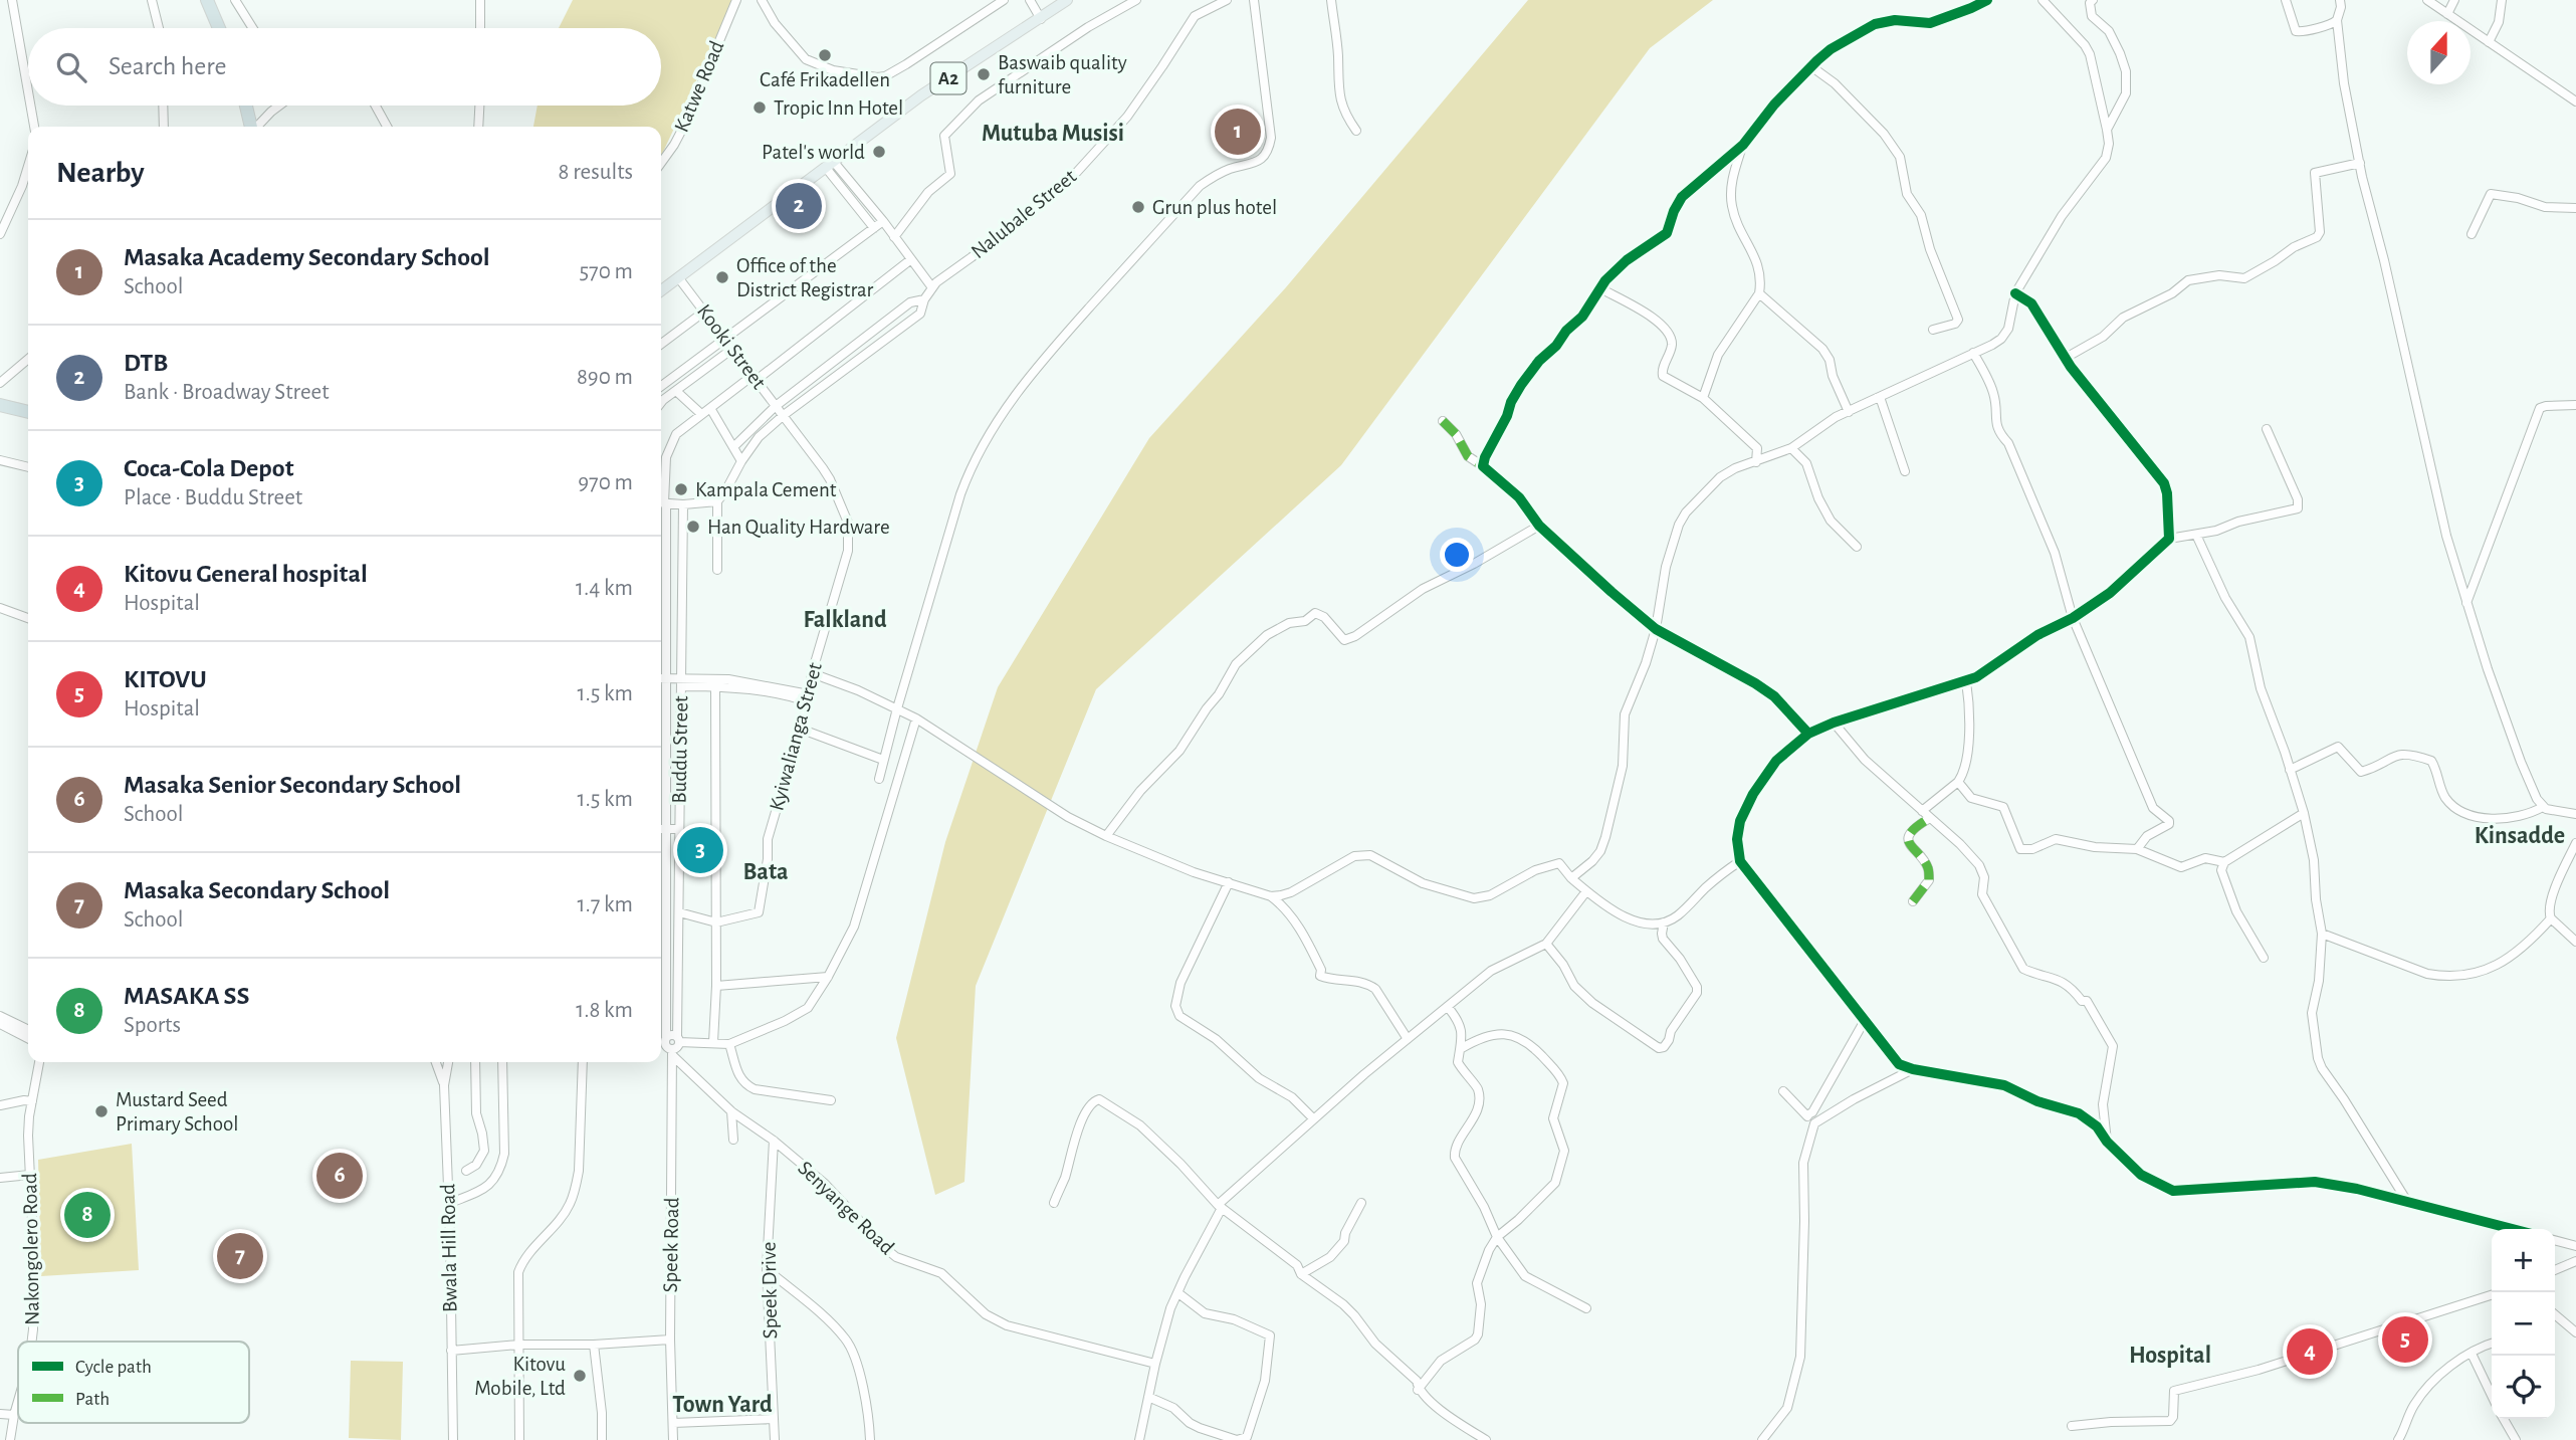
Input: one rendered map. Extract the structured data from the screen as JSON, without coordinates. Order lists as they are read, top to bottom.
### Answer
{
  "streets": {
    "main road": ["A2"],
    "street": [
      "Katwe Road",
      "Nalubale Street",
      "Kooki Street",
      "Kyiwalianga Street",
      "Buddu Street",
      "Senyange Road",
      "Speek Road",
      "Bwala Hill Road",
      "Nakongolero Road",
      "Speek Drive"
    ]
  },
  "crossings": [
    ["A2", "Kooki Street"],
    ["Nalubale Street", "Kooki Street"],
    ["Nalubale Street", "Kyiwalianga Street"],
    ["Kooki Street", "Kyiwalianga Street"],
    ["Kooki Street", "Speek Road"],
    ["Kyiwalianga Street", "Buddu Street"],
    ["Senyange Road", "Speek Road"],
    ["Senyange Road", "Speek Drive"]
  ],
  "districts": [
    "Mutuba Musisi",
    "Falkland",
    "Kinsadde",
    "Bata",
    "Hospital",
    "Town Yard"
  ],
  "places": [
    "Café Frikadellen",
    "Baswaib quality furniture",
    "Tropic Inn Hotel",
    "Patel's world",
    "Grun plus hotel",
    "Office of the District Registrar",
    "Kampala Cement",
    "Han Quality Hardware",
    "Mustard Seed Primary School",
    "Kitovu Mobile, Ltd"
  ],
  "legend": ["Cycle path", "Path"],
  "north": "top",
  "page": {
    "search": "Search here",
    "pins": [
      "1",
      "2",
      "3",
      "6",
      "8",
      "7",
      "5",
      "4"
    ],
    "heading": ["Nearby", "8 results"],
    "list": [
      {
        "mark": "1",
        "name": "Masaka Academy Secondary School",
        "note": "School",
        "value": "570 m"
      },
      {
        "mark": "2",
        "name": "DTB",
        "note": "Bank · Broadway Street",
        "value": "890 m"
      },
      {
        "mark": "3",
        "name": "Coca-Cola Depot",
        "note": "Place · Buddu Street",
        "value": "970 m"
      },
      {
        "mark": "4",
        "name": "Kitovu General hospital",
        "note": "Hospital",
        "value": "1.4 km"
      },
      {
        "mark": "5",
        "name": "KITOVU",
        "note": "Hospital",
        "value": "1.5 km"
      },
      {
        "mark": "6",
        "name": "Masaka Senior Secondary School",
        "note": "School",
        "value": "1.5 km"
      },
      {
        "mark": "7",
        "name": "Masaka Secondary School",
        "note": "School",
        "value": "1.7 km"
      },
      {
        "mark": "8",
        "name": "MASAKA SS",
        "note": "Sports",
        "value": "1.8 km"
      }
    ],
    "map_buttons": ["+", "−"]
  }
}
